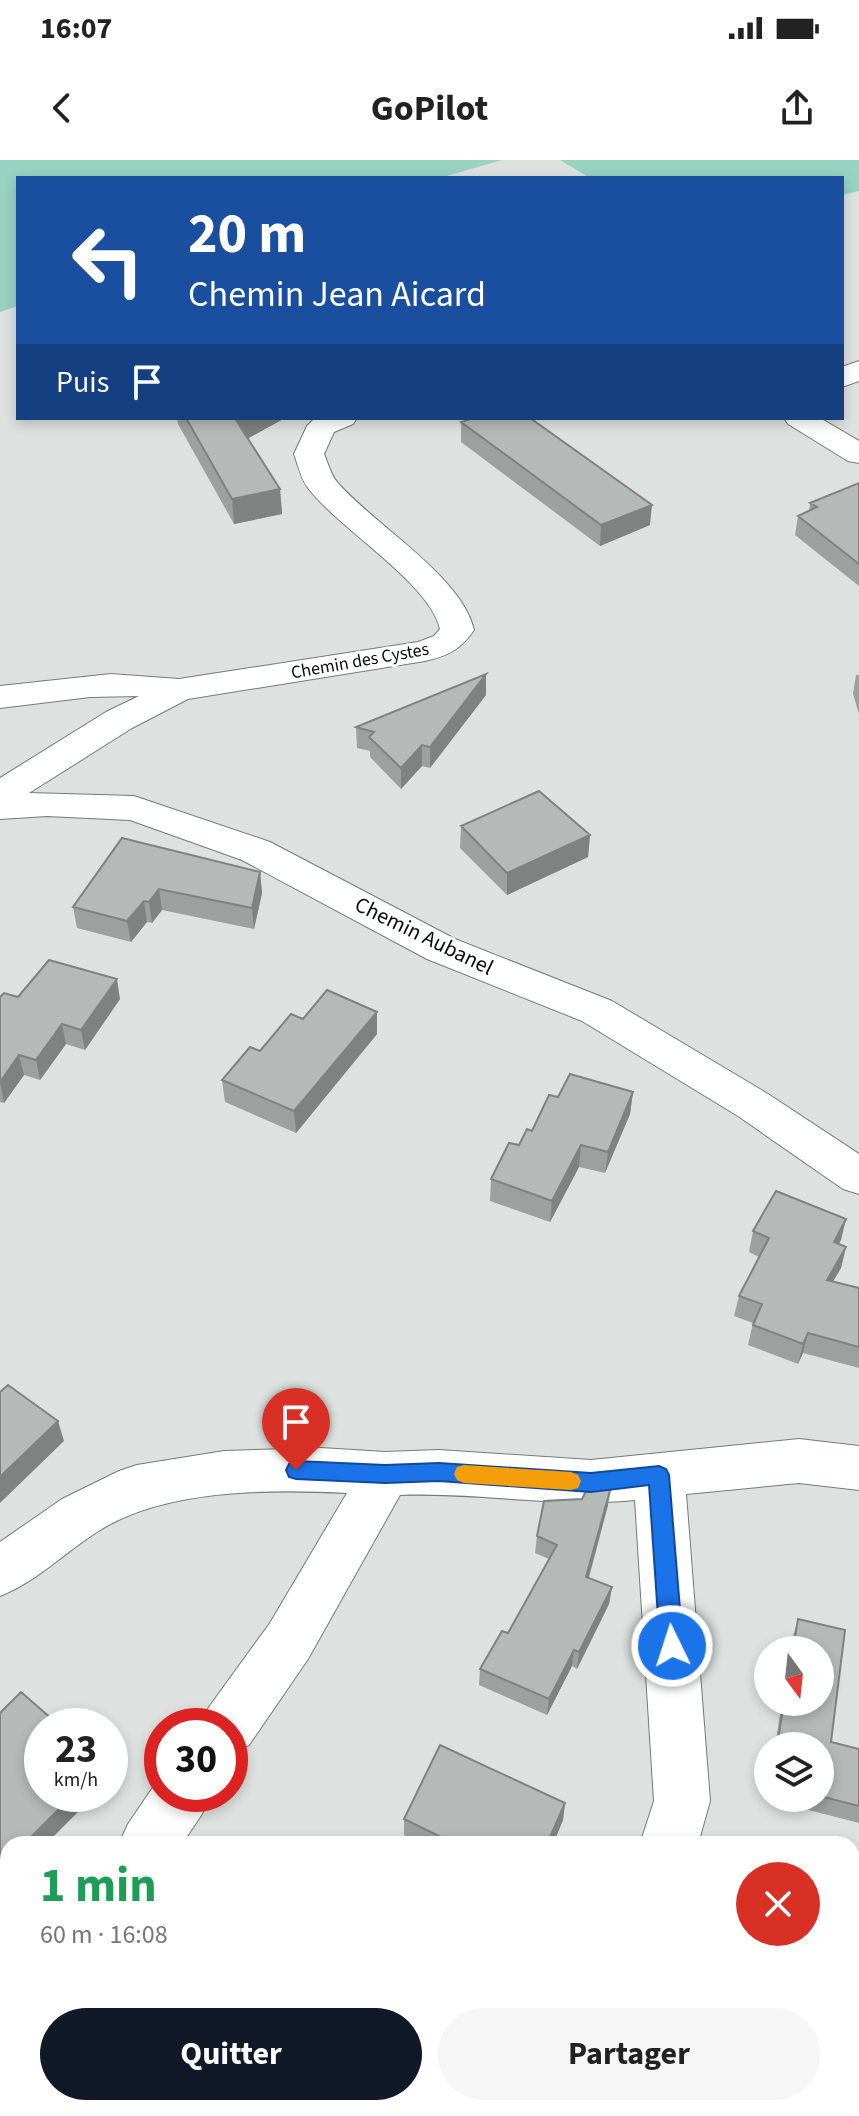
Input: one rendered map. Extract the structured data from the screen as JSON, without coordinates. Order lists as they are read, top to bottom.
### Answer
{
  "streets": {
    "street": ["Chemin des Cystes", "Chemin Aubanel"]
  },
  "north": "bottom",
  "page": {
    "status": "16:07",
    "header": "GoPilot",
    "turn": ["20 m", "Chemin Jean Aicard"],
    "then": "Puis",
    "speed": "23 km/h",
    "limit": "30",
    "heading": ["1 min", "60 m · 16:08"],
    "buttons": ["Quitter", "Partager"]
  }
}
